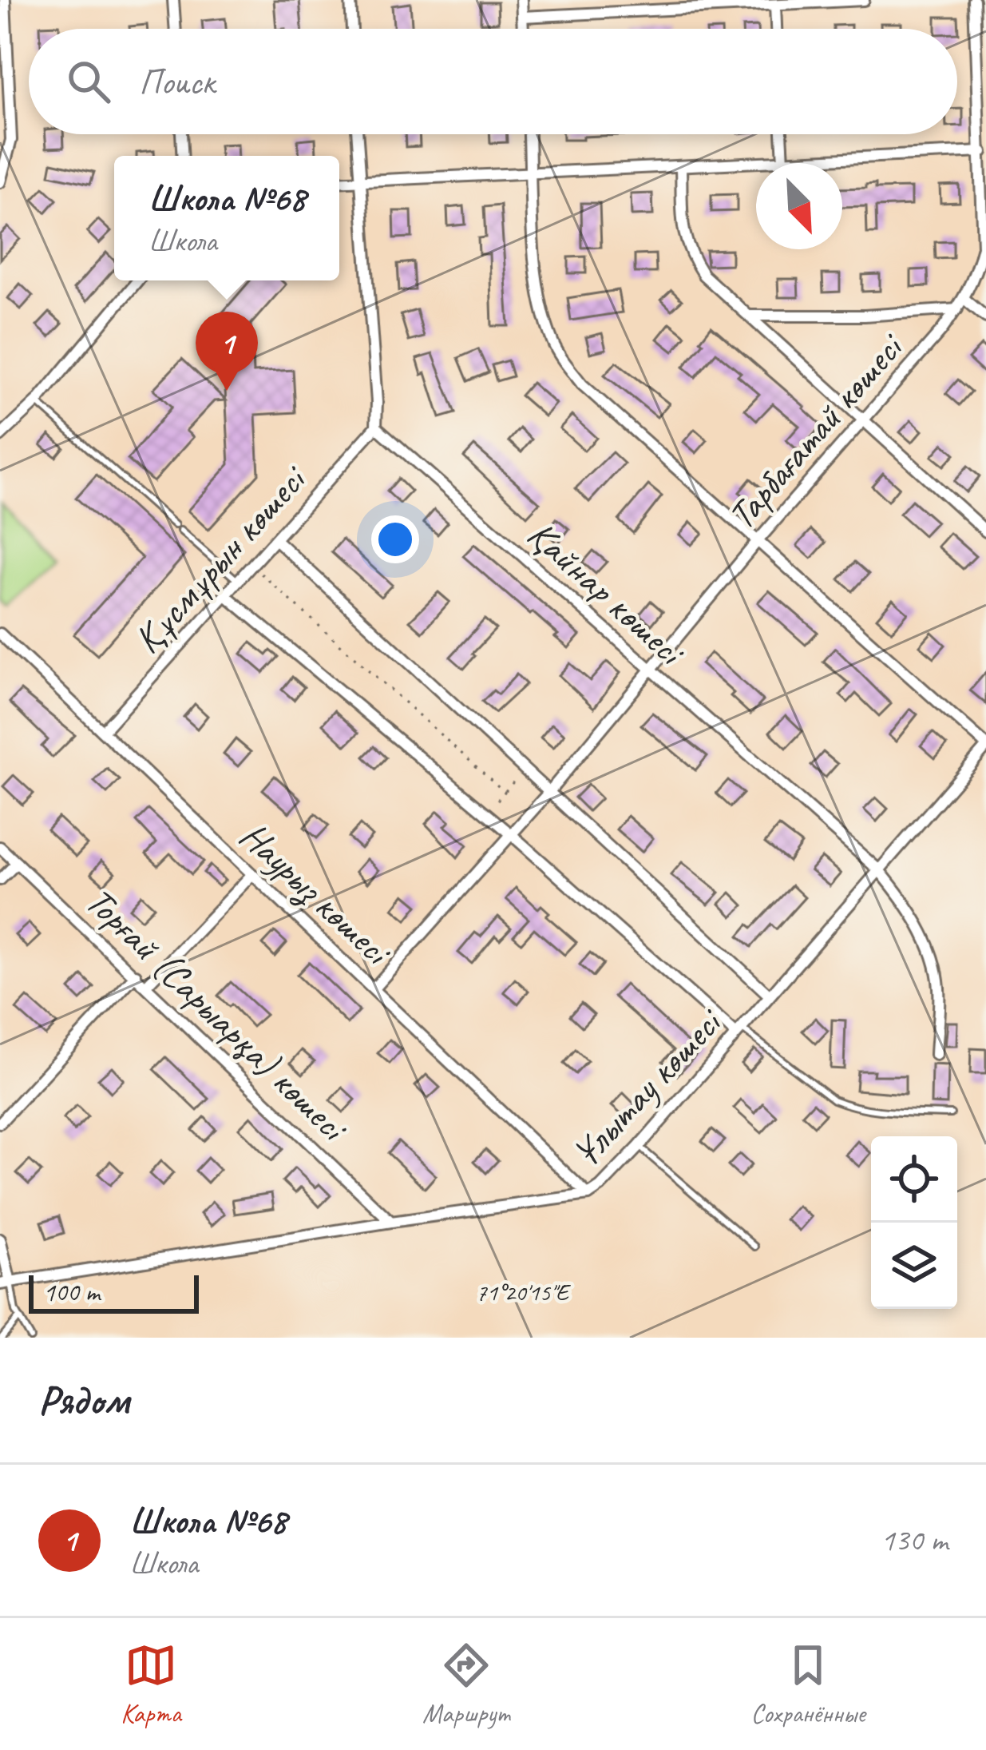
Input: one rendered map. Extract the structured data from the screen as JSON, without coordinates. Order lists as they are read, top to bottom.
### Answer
{
  "streets": {
    "street": [
      "Тарбағатай көшесі",
      "Құсмұрын көшесі",
      "Қайнар көшесі",
      "Наурыз көшесі",
      "Торғай (Сарыарқа) көшесі",
      "Ұлытау көшесі"
    ]
  },
  "crossings": [
    ["Тарбағатай көшесі", "Қайнар көшесі"],
    ["Тарбағатай көшесі", "Наурыз көшесі"],
    ["Құсмұрын көшесі", "Қайнар көшесі"],
    ["Құсмұрын көшесі", "Наурыз көшесі"],
    ["Қайнар көшесі", "Ұлытау көшесі"],
    ["Наурыз көшесі", "Ұлытау көшесі"],
    ["Торғай (Сарыарқа) көшесі", "Ұлытау көшесі"]
  ],
  "scale_bar": "100 m",
  "north": "bottom right",
  "page": {
    "search": "Поиск",
    "popup": ["Школа №68", "Школа"],
    "pins": "1",
    "scale": "100 m",
    "heading": "Рядом",
    "list": [
      {
        "mark": "1",
        "name": "Школа №68",
        "note": "Школа",
        "value": "130 m"
      }
    ],
    "nav": ["Карта", "Маршрут", "Сохранённые"]
  },
  "coordinates": ["71°20'15\"E"]
}
